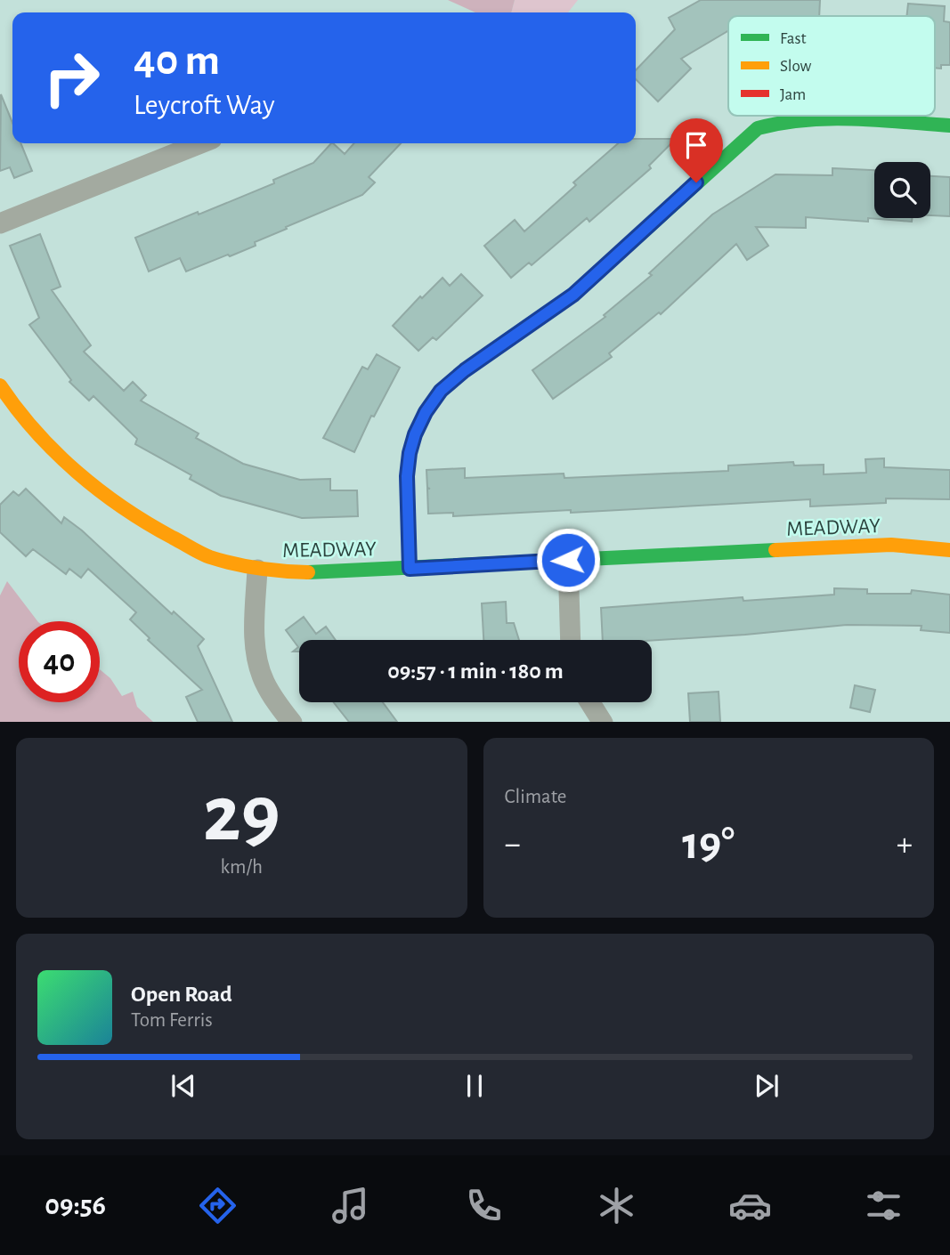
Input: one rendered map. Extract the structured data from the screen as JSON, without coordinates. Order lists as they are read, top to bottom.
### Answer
{
  "streets": {
    "street": ["MEADWAY"]
  },
  "legend": ["Fast", "Slow", "Jam"],
  "page": {
    "turn": ["40 m", "Leycroft Way"],
    "limit": "40",
    "trip": "09:57 · 1 min · 180 m",
    "tile": [
      ["29", "km/h"],
      "Climate"
    ],
    "heat": ["−", "19°", "+"],
    "song": ["Open Road", "Tom Ferris"],
    "tabs": "09:56"
  }
}
